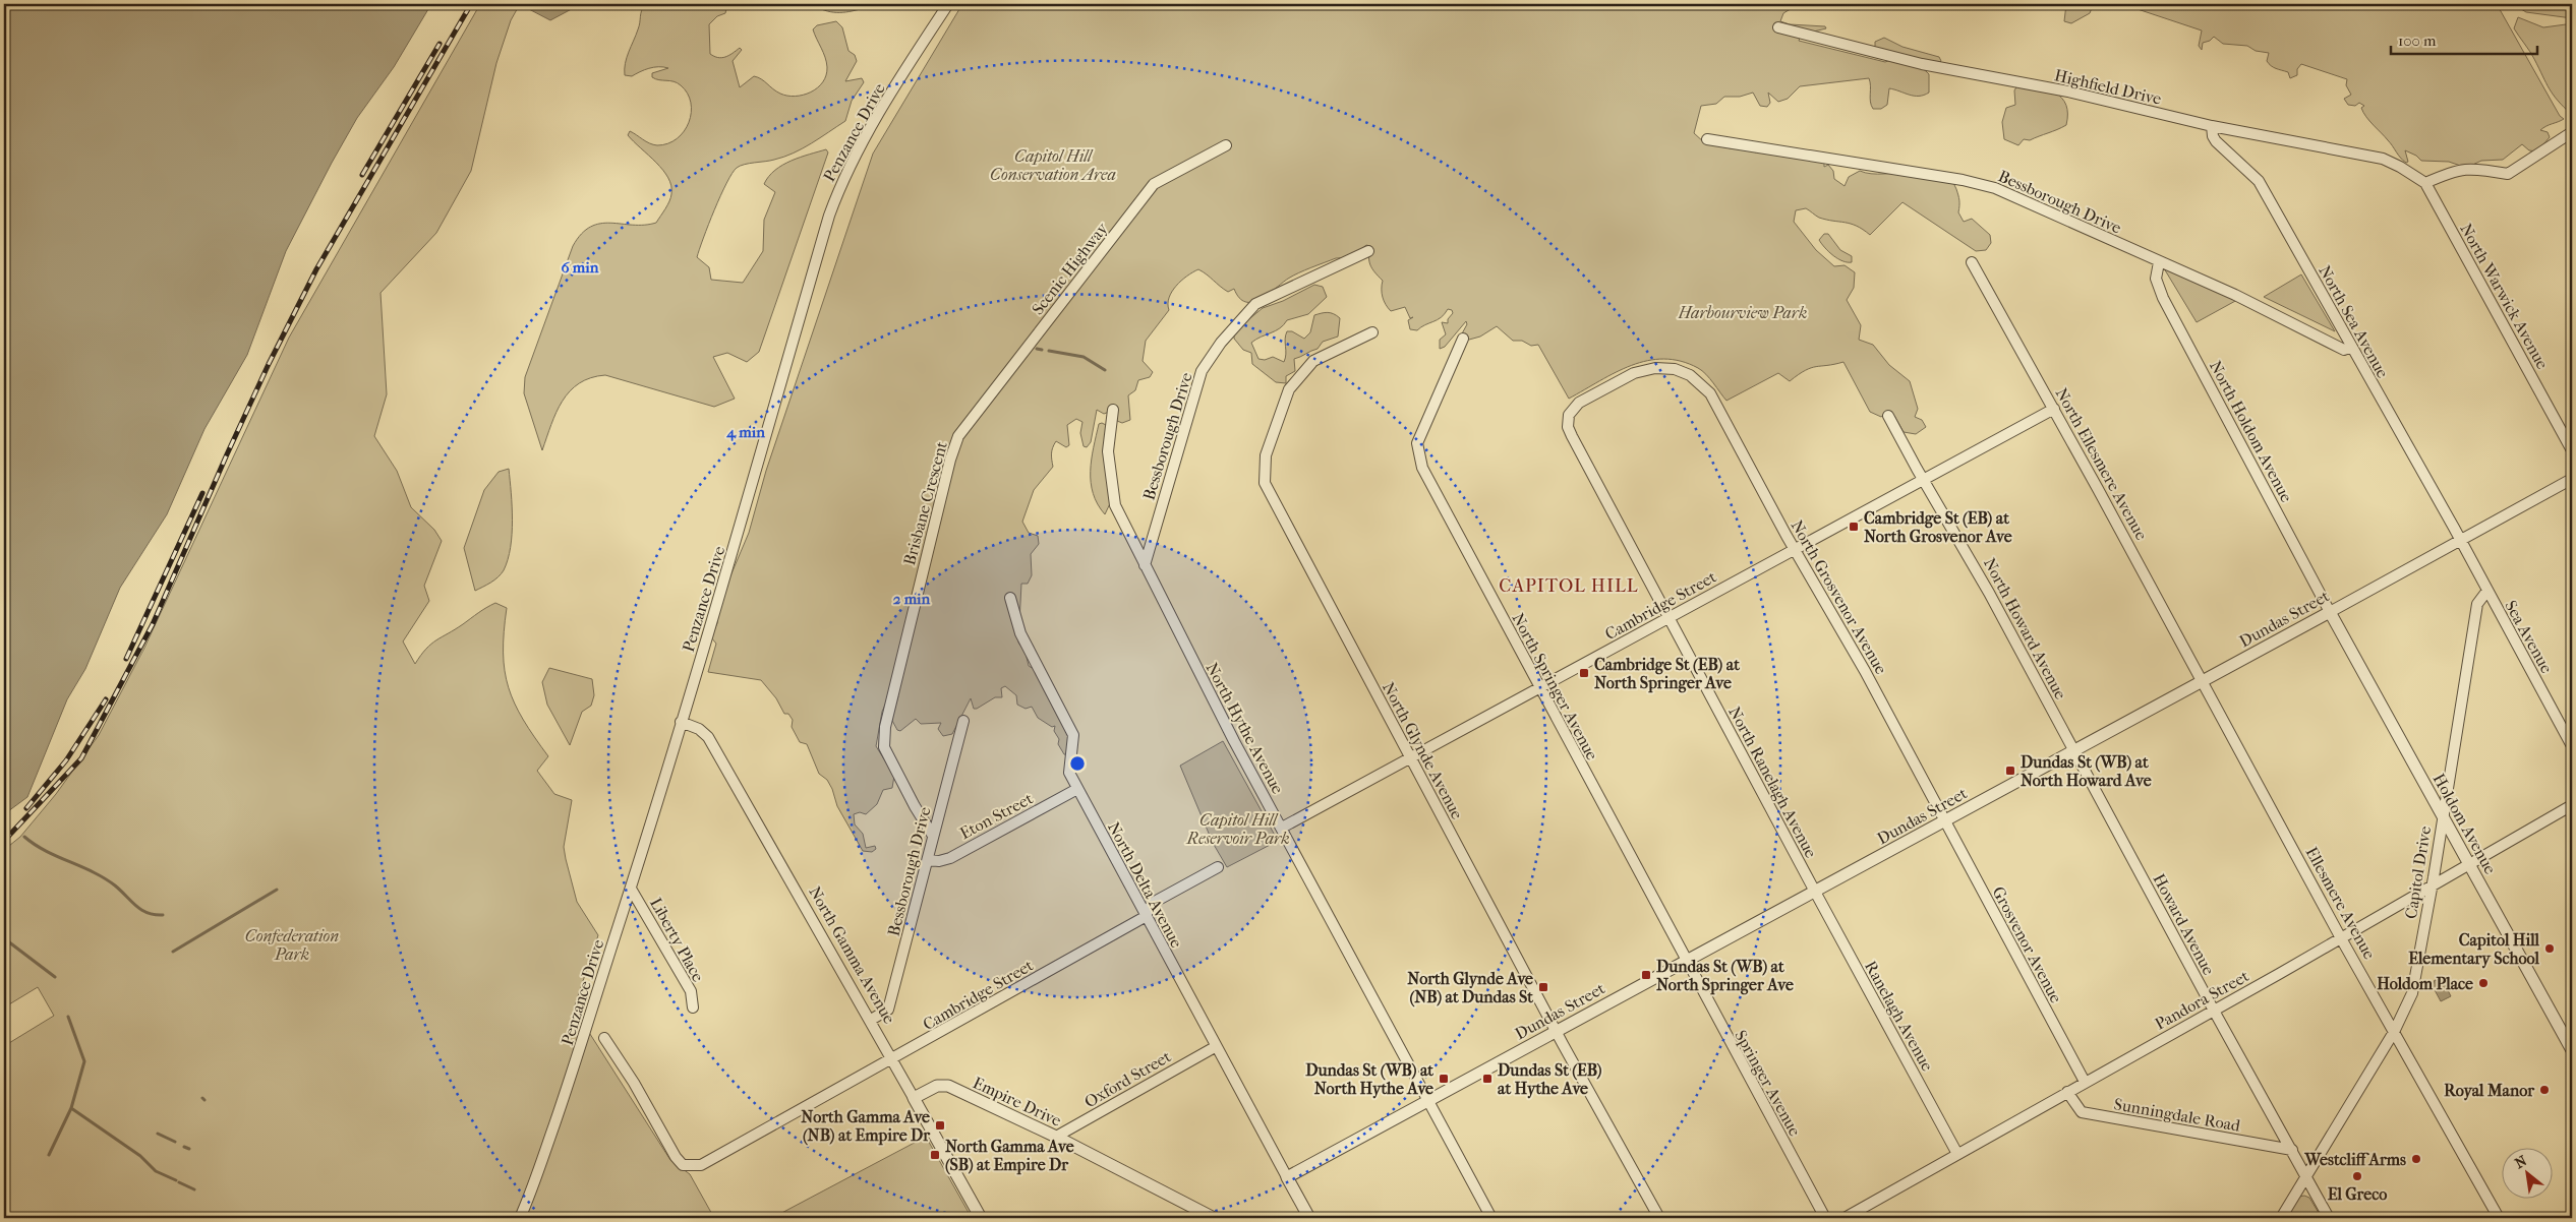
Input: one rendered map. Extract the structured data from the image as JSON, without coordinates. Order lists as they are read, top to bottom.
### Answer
{
  "streets": {
    "street": [
      "Highfield Drive",
      "Penzance Drive",
      "Bessborough Drive",
      "Scenic Highway",
      "North Warwick Avenue",
      "North Sea Avenue",
      "North Holdom Avenue",
      "North Ellesmere Avenue",
      "Brisbane Crescent",
      "North Grosvenor Avenue",
      "Cambridge Street",
      "Dundas Street",
      "North Howard Avenue",
      "Sea Avenue",
      "North Springer Avenue",
      "North Hythe Avenue",
      "North Glynde Avenue",
      "North Ranelagh Avenue",
      "Eton Street",
      "Holdom Avenue",
      "Capitol Drive",
      "North Delta Avenue",
      "Ellesmere Avenue",
      "Howard Avenue",
      "Liberty Place",
      "Grosvenor Avenue",
      "North Gamma Avenue",
      "Pandora Street",
      "Ranelagh Avenue",
      "Oxford Street",
      "Springer Avenue",
      "Empire Drive",
      "Sunningdale Road"
    ]
  },
  "crossings": [
    ["Highfield Drive", "North Warwick Avenue"],
    ["Highfield Drive", "North Sea Avenue"],
    ["Penzance Drive", "Liberty Place"],
    ["Penzance Drive", "North Gamma Avenue"],
    ["Bessborough Drive", "North Sea Avenue"],
    ["Bessborough Drive", "North Holdom Avenue"],
    ["Bessborough Drive", "Brisbane Crescent"],
    ["Bessborough Drive", "North Hythe Avenue"],
    ["Bessborough Drive", "Eton Street"],
    ["Bessborough Drive", "North Gamma Avenue"],
    ["Scenic Highway", "Brisbane Crescent"],
    ["North Sea Avenue", "Dundas Street"],
    ["North Sea Avenue", "Sea Avenue"],
    ["North Holdom Avenue", "Dundas Street"],
    ["North Holdom Avenue", "Holdom Avenue"],
    ["North Ellesmere Avenue", "Cambridge Street"],
    ["North Ellesmere Avenue", "Dundas Street"],
    ["North Ellesmere Avenue", "Ellesmere Avenue"],
    ["North Grosvenor Avenue", "Cambridge Street"],
    ["North Grosvenor Avenue", "Dundas Street"],
    ["North Grosvenor Avenue", "North Ranelagh Avenue"],
    ["North Grosvenor Avenue", "Grosvenor Avenue"],
    ["Cambridge Street", "North Howard Avenue"],
    ["Cambridge Street", "North Springer Avenue"],
    ["Cambridge Street", "North Hythe Avenue"],
    ["Cambridge Street", "North Glynde Avenue"],
    ["Cambridge Street", "North Ranelagh Avenue"],
    ["Cambridge Street", "North Delta Avenue"],
    ["Cambridge Street", "North Gamma Avenue"],
    ["Dundas Street", "North Howard Avenue"],
    ["Dundas Street", "Sea Avenue"],
    ["Dundas Street", "North Springer Avenue"],
    ["Dundas Street", "North Hythe Avenue"],
    ["Dundas Street", "North Glynde Avenue"],
    ["Dundas Street", "North Ranelagh Avenue"],
    ["Dundas Street", "Holdom Avenue"],
    ["Dundas Street", "North Delta Avenue"],
    ["Dundas Street", "Ellesmere Avenue"],
    ["Dundas Street", "Howard Avenue"],
    ["Dundas Street", "Grosvenor Avenue"],
    ["Dundas Street", "Ranelagh Avenue"],
    ["Dundas Street", "Springer Avenue"],
    ["North Howard Avenue", "Howard Avenue"],
    ["Sea Avenue", "Capitol Drive"],
    ["North Springer Avenue", "Springer Avenue"],
    ["North Ranelagh Avenue", "Ranelagh Avenue"],
    ["Eton Street", "North Delta Avenue"],
    ["Holdom Avenue", "Capitol Drive"],
    ["Holdom Avenue", "Pandora Street"],
    ["Capitol Drive", "Ellesmere Avenue"],
    ["Capitol Drive", "Howard Avenue"],
    ["Capitol Drive", "Pandora Street"],
    ["North Delta Avenue", "Oxford Street"],
    ["Ellesmere Avenue", "Pandora Street"],
    ["Howard Avenue", "Pandora Street"],
    ["Howard Avenue", "Sunningdale Road"],
    ["Grosvenor Avenue", "Pandora Street"],
    ["North Gamma Avenue", "Empire Drive"],
    ["Pandora Street", "Ranelagh Avenue"],
    ["Pandora Street", "Sunningdale Road"],
    ["Oxford Street", "Empire Drive"]
  ],
  "districts": ["CAPITOL HILL"],
  "parks": [
    "Capitol Hill Conservation Area",
    "Harbourview Park",
    "Capitol Hill Reservoir Park",
    "Confederation Park"
  ],
  "places": {
    "transit": [
      "Cambridge St (EB) at North Grosvenor Ave",
      "Cambridge St (EB) at North Springer Ave",
      "Dundas St (WB) at North Howard Ave",
      "Dundas St (WB) at North Springer Ave",
      "North Glynde Ave (NB) at Dundas St",
      "Dundas St (WB) at North Hythe Ave",
      "Dundas St (EB) at Hythe Ave",
      "North Gamma Ave (NB) at Empire Dr",
      "North Gamma Ave (SB) at Empire Dr"
    ],
    "other": [
      "Capitol Hill Elementary School",
      "Holdom Place",
      "Royal Manor",
      "Westcliff Arms",
      "El Greco"
    ]
  },
  "scale_bar": "100 m",
  "north": "top left",
  "rings": ["6 min", "4 min", "2 min"]
}
